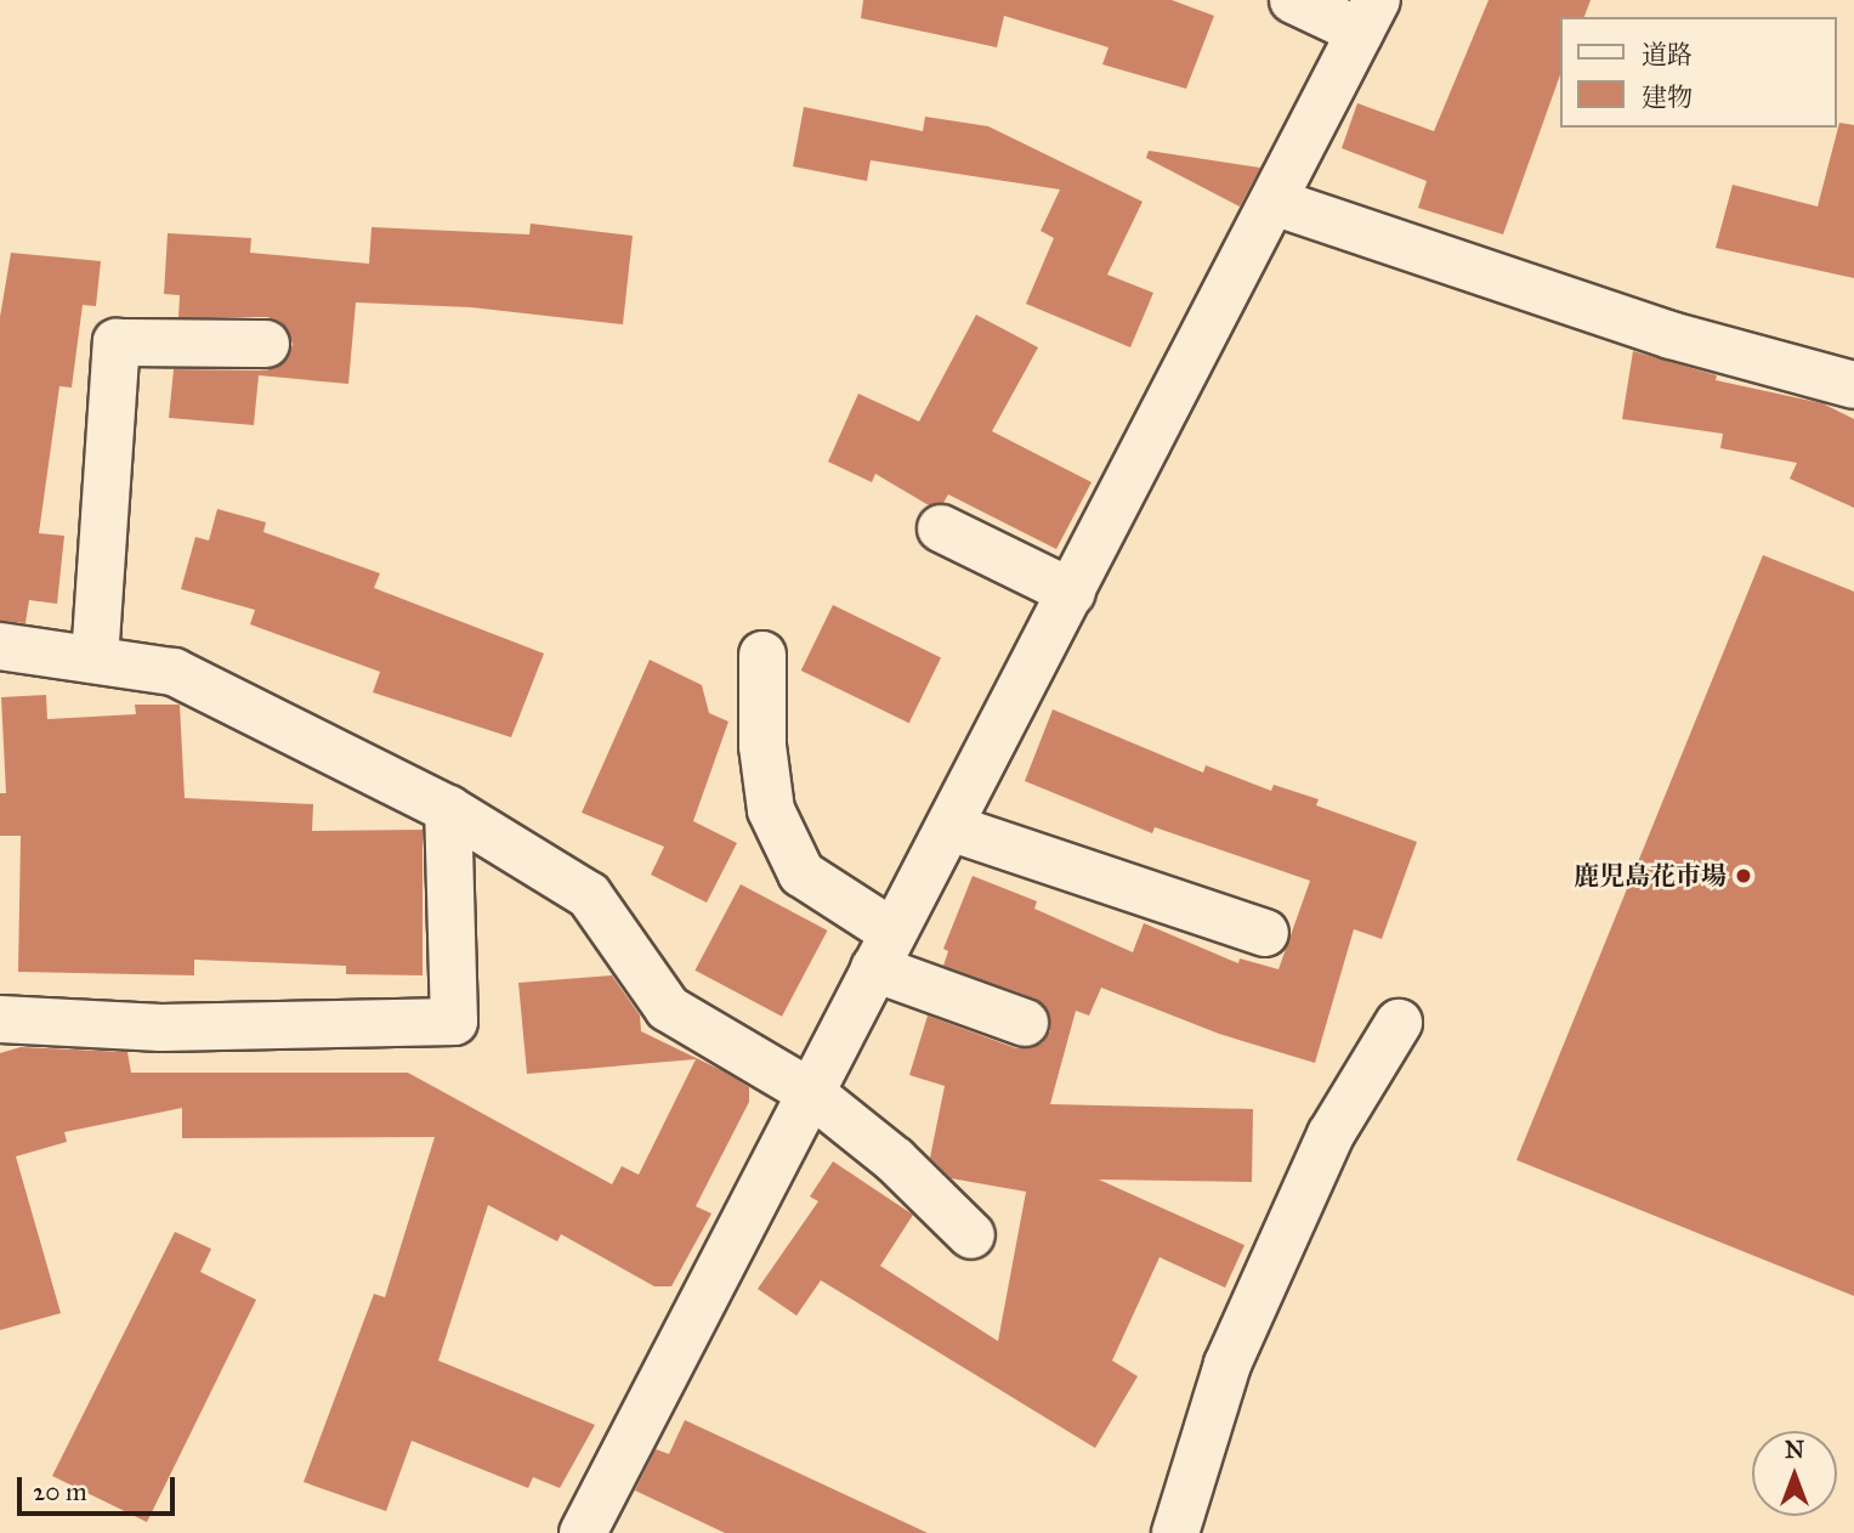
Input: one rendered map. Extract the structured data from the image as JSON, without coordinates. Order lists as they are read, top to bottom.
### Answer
{
  "places": ["鹿児島花市場"],
  "legend": ["道路", "建物"],
  "scale_bar": "20 m",
  "north": "top"
}
